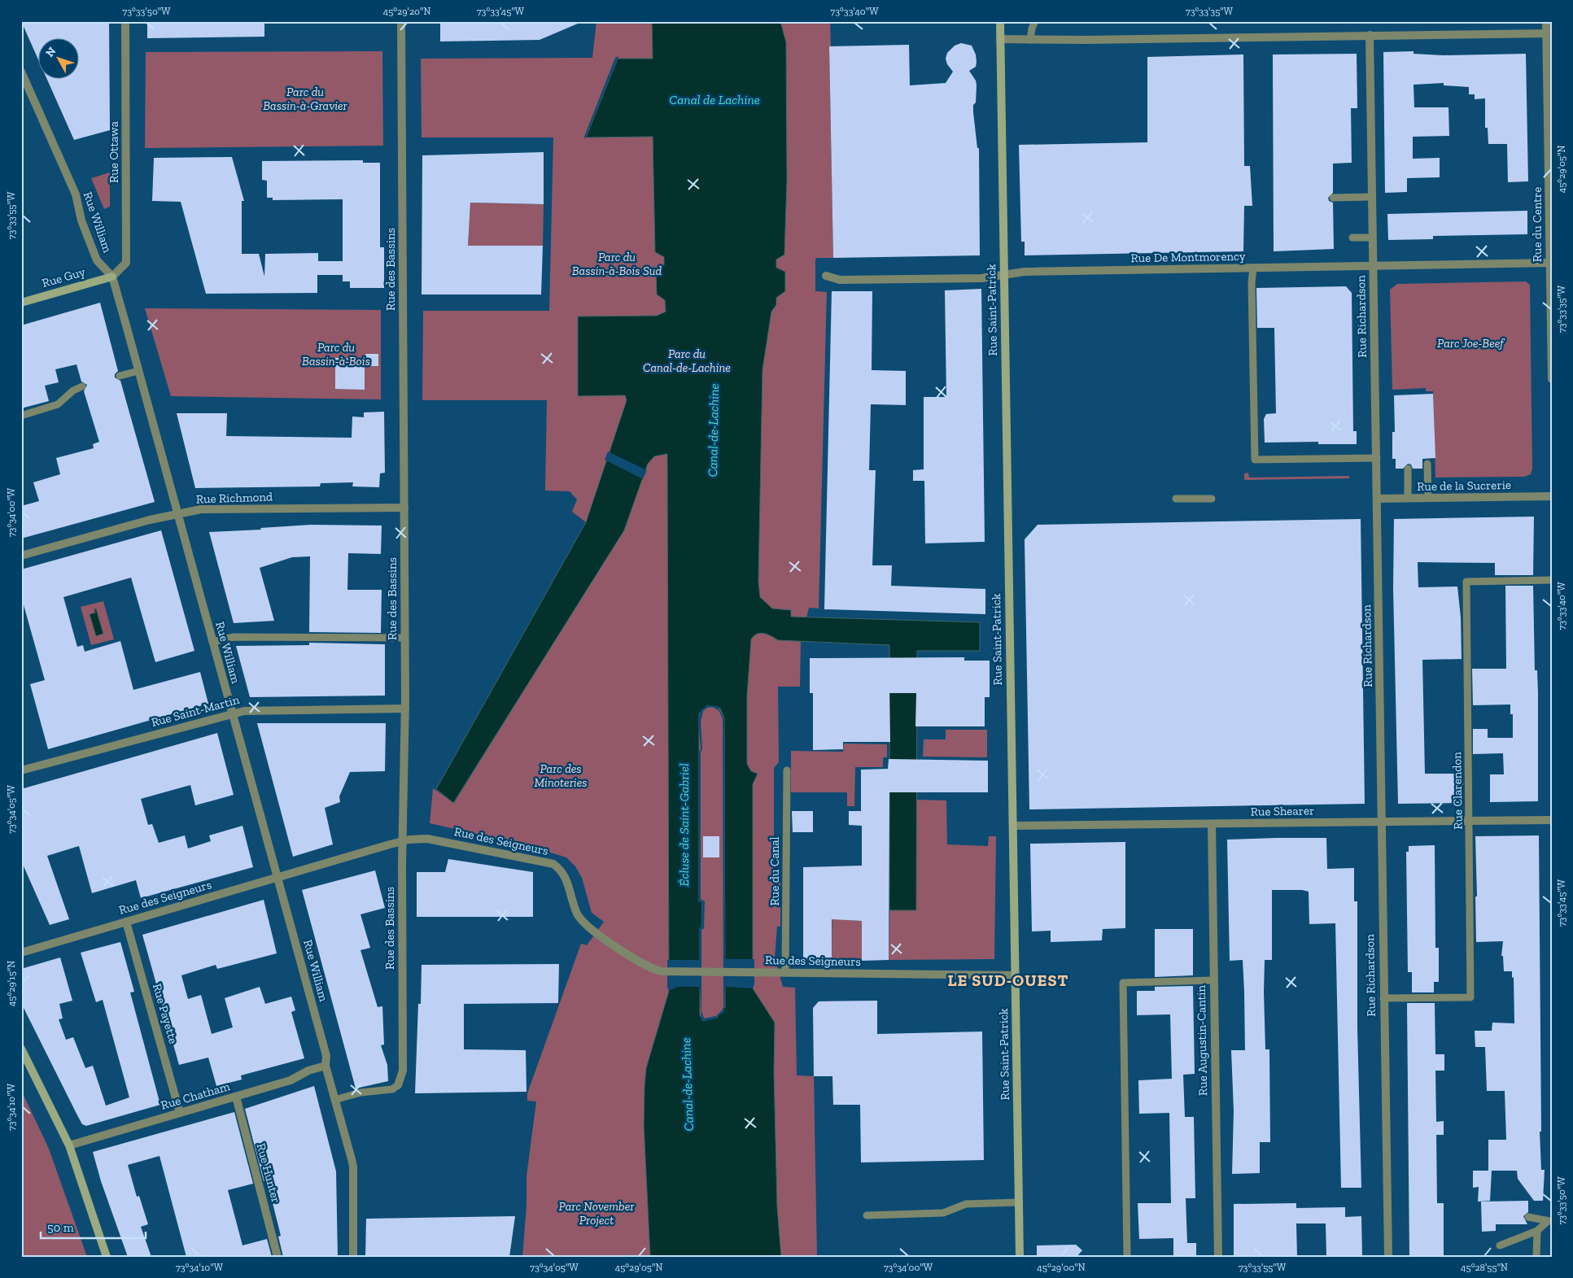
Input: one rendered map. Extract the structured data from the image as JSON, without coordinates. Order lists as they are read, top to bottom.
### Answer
{
  "streets": {
    "main road": ["Rue Guy", "Rue Saint-Patrick"],
    "street": [
      "Rue Ottawa",
      "Rue William",
      "Rue du Centre",
      "Rue De Montmorency",
      "Rue des Bassins",
      "Rue Richardson",
      "Rue de la Sucrerie",
      "Rue Richmond",
      "Rue Saint-Martin",
      "Rue Shearer",
      "Rue des Seigneurs",
      "Rue Payette",
      "Rue Augustin-Cantin",
      "Rue Chatham",
      "Rue Hunter"
    ],
    "lane": ["Rue Clarendon", "Rue du Canal"]
  },
  "crossings": [
    ["Rue Ottawa", "Rue William"],
    ["Rue Ottawa", "Rue Guy"],
    ["Rue William", "Rue des Bassins"],
    ["Rue William", "Rue Guy"],
    ["Rue William", "Rue Richmond"],
    ["Rue William", "Rue Saint-Martin"],
    ["Rue William", "Rue des Seigneurs"],
    ["Rue William", "Rue Chatham"],
    ["Rue du Centre", "Rue De Montmorency"],
    ["Rue De Montmorency", "Rue Saint-Patrick"],
    ["Rue De Montmorency", "Rue Richardson"],
    ["Rue des Bassins", "Rue Richmond"],
    ["Rue des Bassins", "Rue Saint-Martin"],
    ["Rue des Bassins", "Rue des Seigneurs"],
    ["Rue Saint-Patrick", "Rue Shearer"],
    ["Rue Saint-Patrick", "Rue des Seigneurs"],
    ["Rue Richardson", "Rue de la Sucrerie"],
    ["Rue Richardson", "Rue Clarendon"],
    ["Rue Richardson", "Rue Shearer"],
    ["Rue Clarendon", "Rue Shearer"],
    ["Rue Shearer", "Rue Augustin-Cantin"],
    ["Rue des Seigneurs", "Rue du Canal"],
    ["Rue des Seigneurs", "Rue Payette"],
    ["Rue Payette", "Rue Chatham"],
    ["Rue Chatham", "Rue Hunter"]
  ],
  "districts": ["LE SUD-OUEST"],
  "water": ["Canal de Lachine", "Canal-de-Lachine", "Écluse de Saint-Gabriel"],
  "parks": [
    "Parc du Bassin-à-Gravier",
    "Parc du Bassin-à-Bois Sud",
    "Parc Joe-Beef",
    "Parc du Bassin-à-Bois",
    "Parc du Canal-de-Lachine",
    "Parc des Minoteries",
    "Parc November Project"
  ],
  "scale_bar": "50 m",
  "north": "top left",
  "coordinates": [
    "73°33'50\"W",
    "45°29'20\"N",
    "73°33'45\"W",
    "73°33'40\"W",
    "73°33'35\"W",
    "45°29'05\"N",
    "73°33'55\"W",
    "73°34'00\"W",
    "73°34'05\"W",
    "45°29'15\"N",
    "73°34'10\"W",
    "45°29'00\"N",
    "45°28'55\"N"
  ]
}
